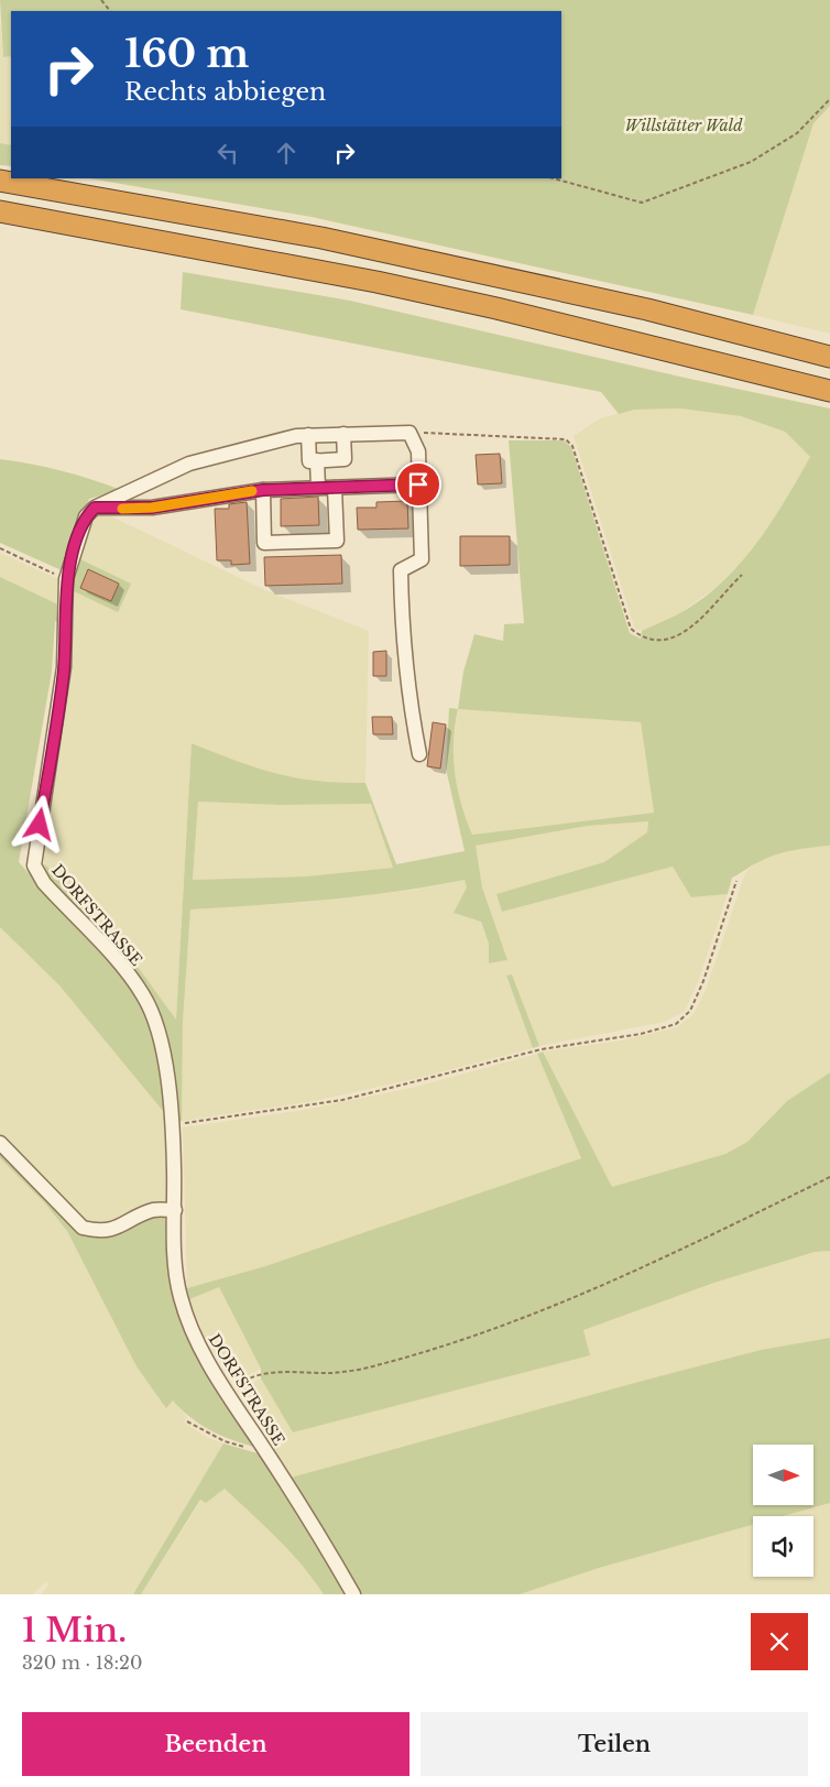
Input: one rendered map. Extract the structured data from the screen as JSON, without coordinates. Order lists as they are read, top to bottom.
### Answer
{
  "streets": {
    "street": ["DORFSTRASSE"]
  },
  "parks": ["Willstätter Wald"],
  "north": "right",
  "page": {
    "turn": ["160 m", "Rechts abbiegen"],
    "heading": ["1 Min.", "320 m · 18:20"],
    "buttons": ["Beenden", "Teilen"]
  }
}
